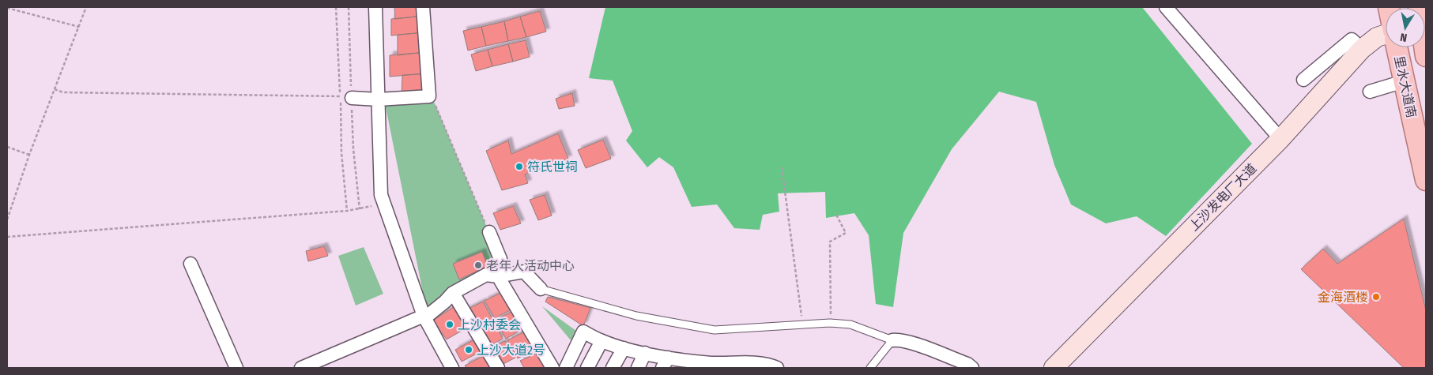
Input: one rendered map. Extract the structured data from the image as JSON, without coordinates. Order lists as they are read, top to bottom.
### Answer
{
  "streets": {
    "main road": ["里水大道南", "上沙发电厂大道"]
  },
  "places": [
    "符氏世祠",
    "老年人活动中心",
    "金海酒楼",
    "上沙村委会",
    "上沙大道2号"
  ],
  "north": "bottom"
}
